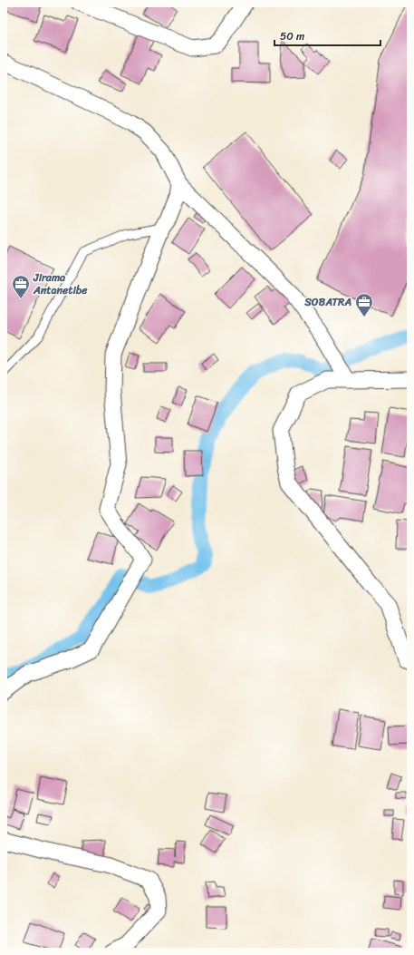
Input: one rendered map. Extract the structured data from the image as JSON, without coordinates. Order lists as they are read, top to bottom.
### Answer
{
  "places": {
    "office": ["Jirama Antanetibe", "SOBATRA"]
  },
  "scale_bar": "50 m"
}
